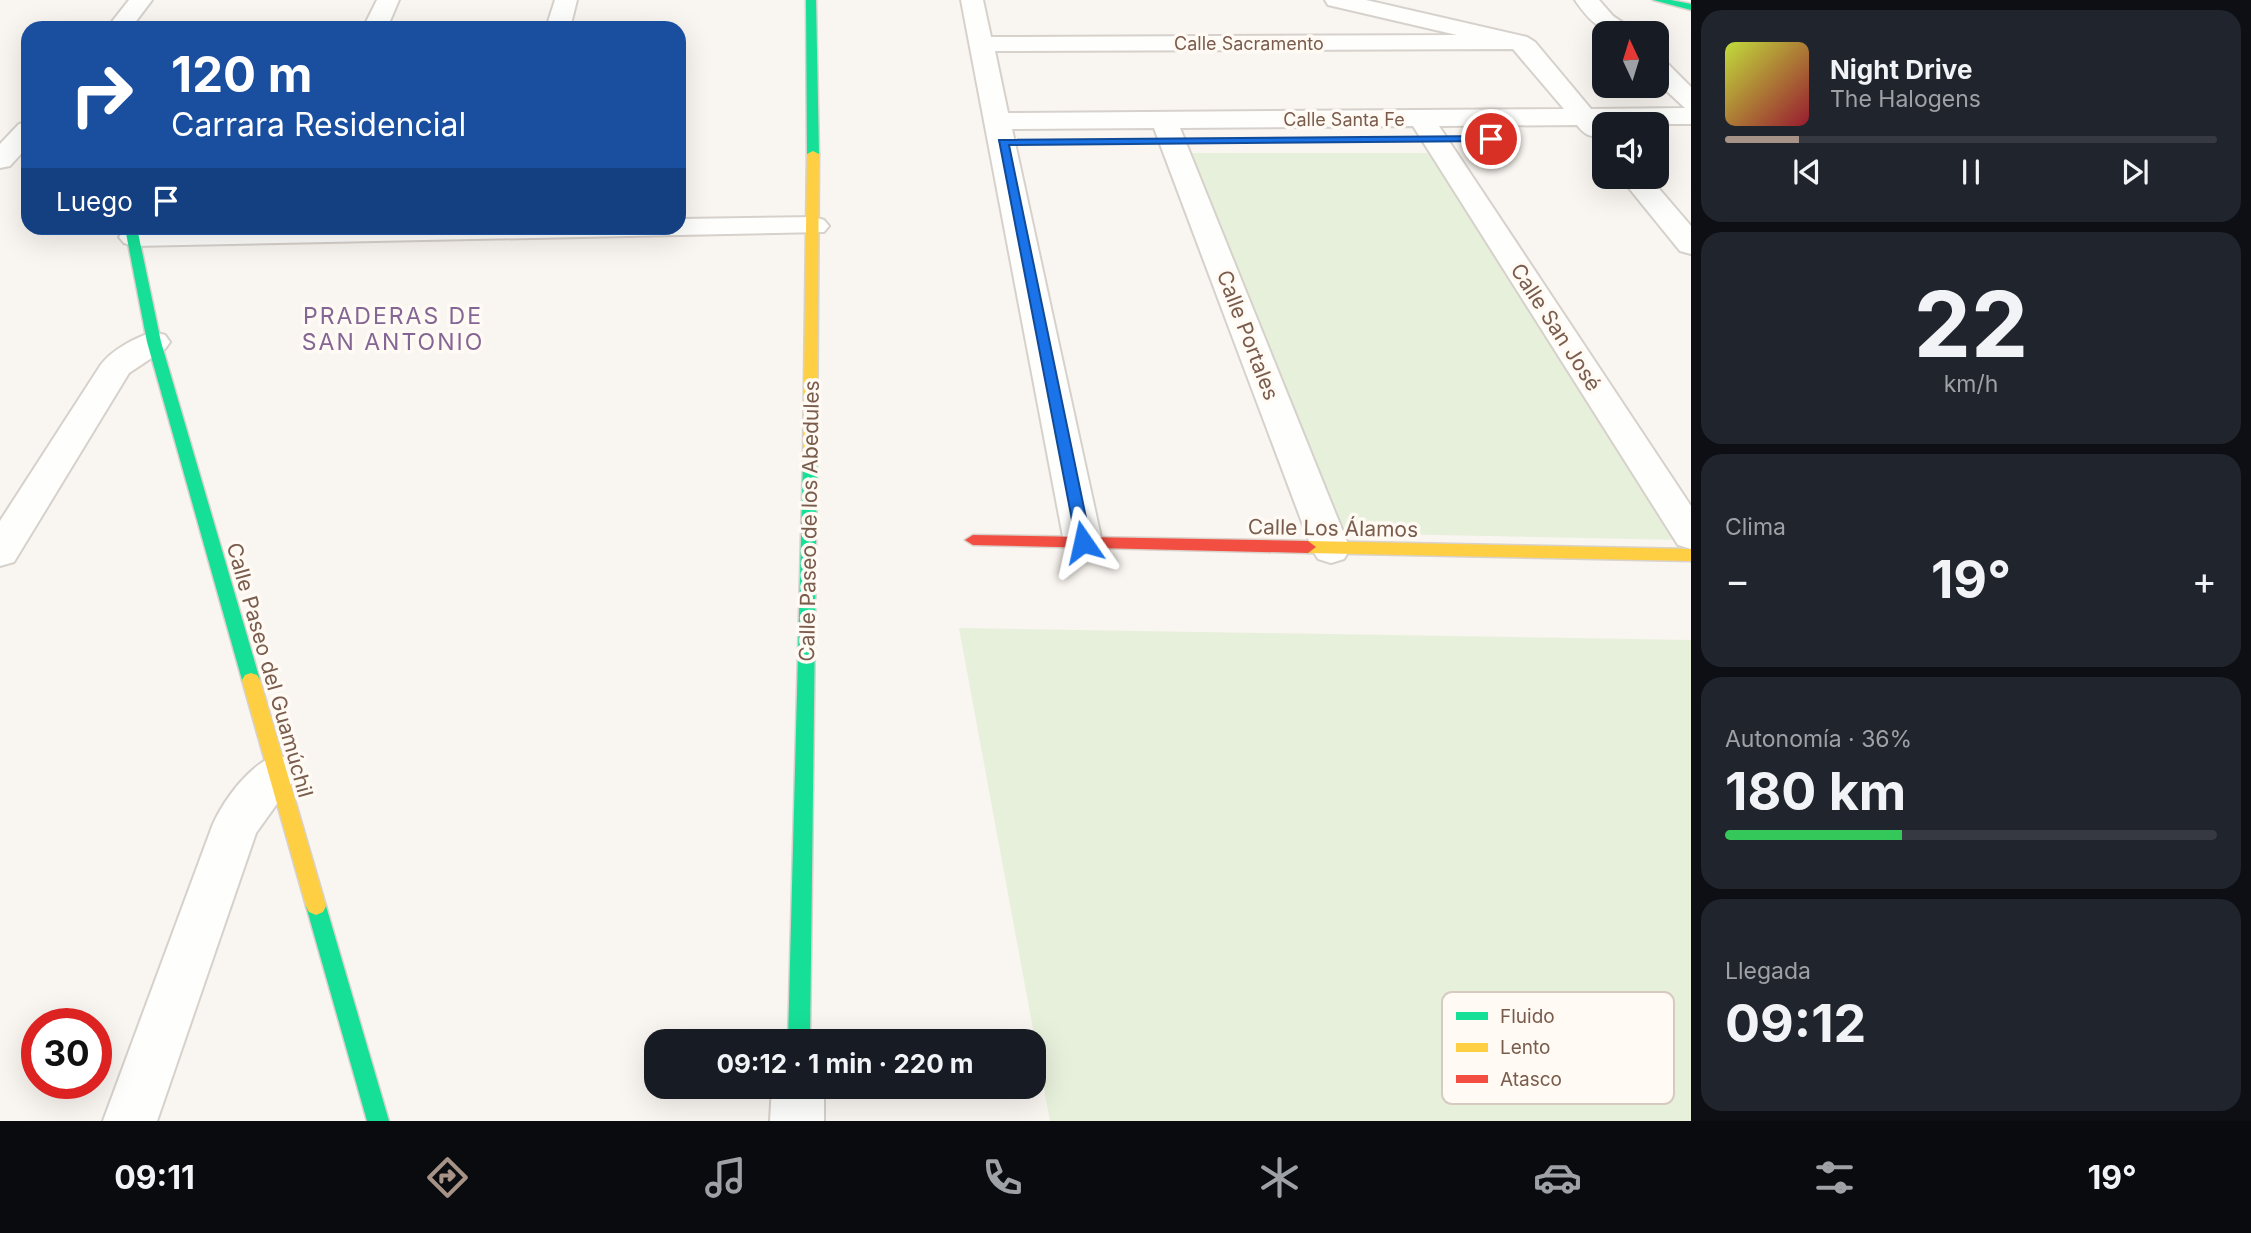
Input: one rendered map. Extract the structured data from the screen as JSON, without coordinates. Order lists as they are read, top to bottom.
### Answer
{
  "streets": {
    "street": [
      "Calle Sacramento",
      "Calle Santa Fe",
      "Calle San José",
      "Calle Portales",
      "Calle Paseo de los Abedules",
      "Calle Los Álamos",
      "Calle Paseo del Guamúchil"
    ]
  },
  "crossings": [
    ["Calle Santa Fe", "Calle San José"],
    ["Calle Portales", "Calle Los Álamos"]
  ],
  "districts": ["PRADERAS DE SAN ANTONIO"],
  "legend": ["Fluido", "Lento", "Atasco"],
  "north": "top",
  "page": {
    "turn": ["120 m", "Carrara Residencial"],
    "song": ["Night Drive", "The Halogens"],
    "then": "Luego",
    "tile": [
      ["22", "km/h"],
      "Clima",
      ["Autonomía · 36%", "180 km"],
      ["Llegada", "09:12"]
    ],
    "heat": ["−", "19°", "+"],
    "limit": "30",
    "trip": "09:12 · 1 min · 220 m",
    "tabs": ["09:11", "19°"]
  }
}
